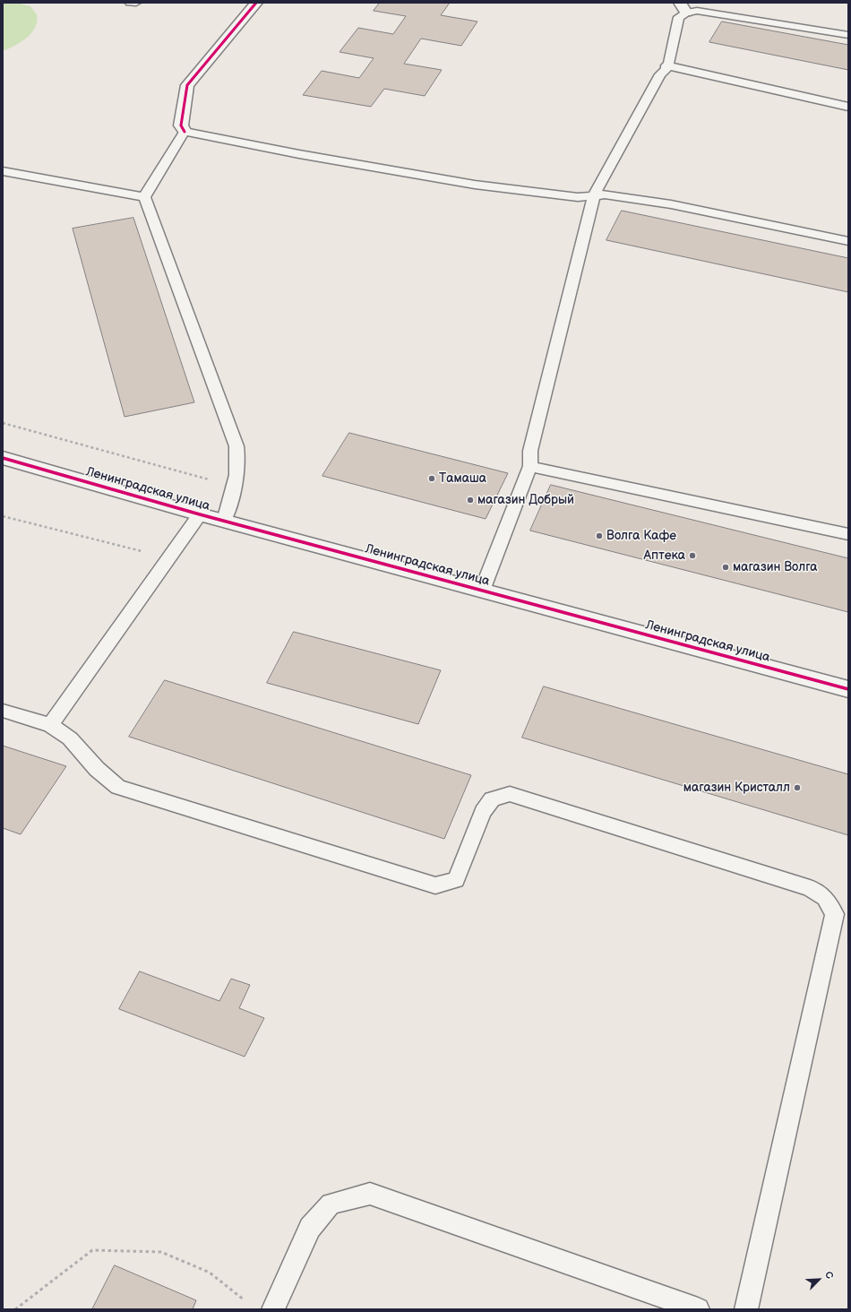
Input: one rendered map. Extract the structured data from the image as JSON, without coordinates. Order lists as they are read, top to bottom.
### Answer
{
  "streets": {
    "street": ["Ленинградская улица"]
  },
  "places": [
    "Тамаша",
    "магазин Добрый",
    "Волга Кафе",
    "Аптека",
    "магазин Волга",
    "магазин Кристалл"
  ],
  "north": "top right"
}
